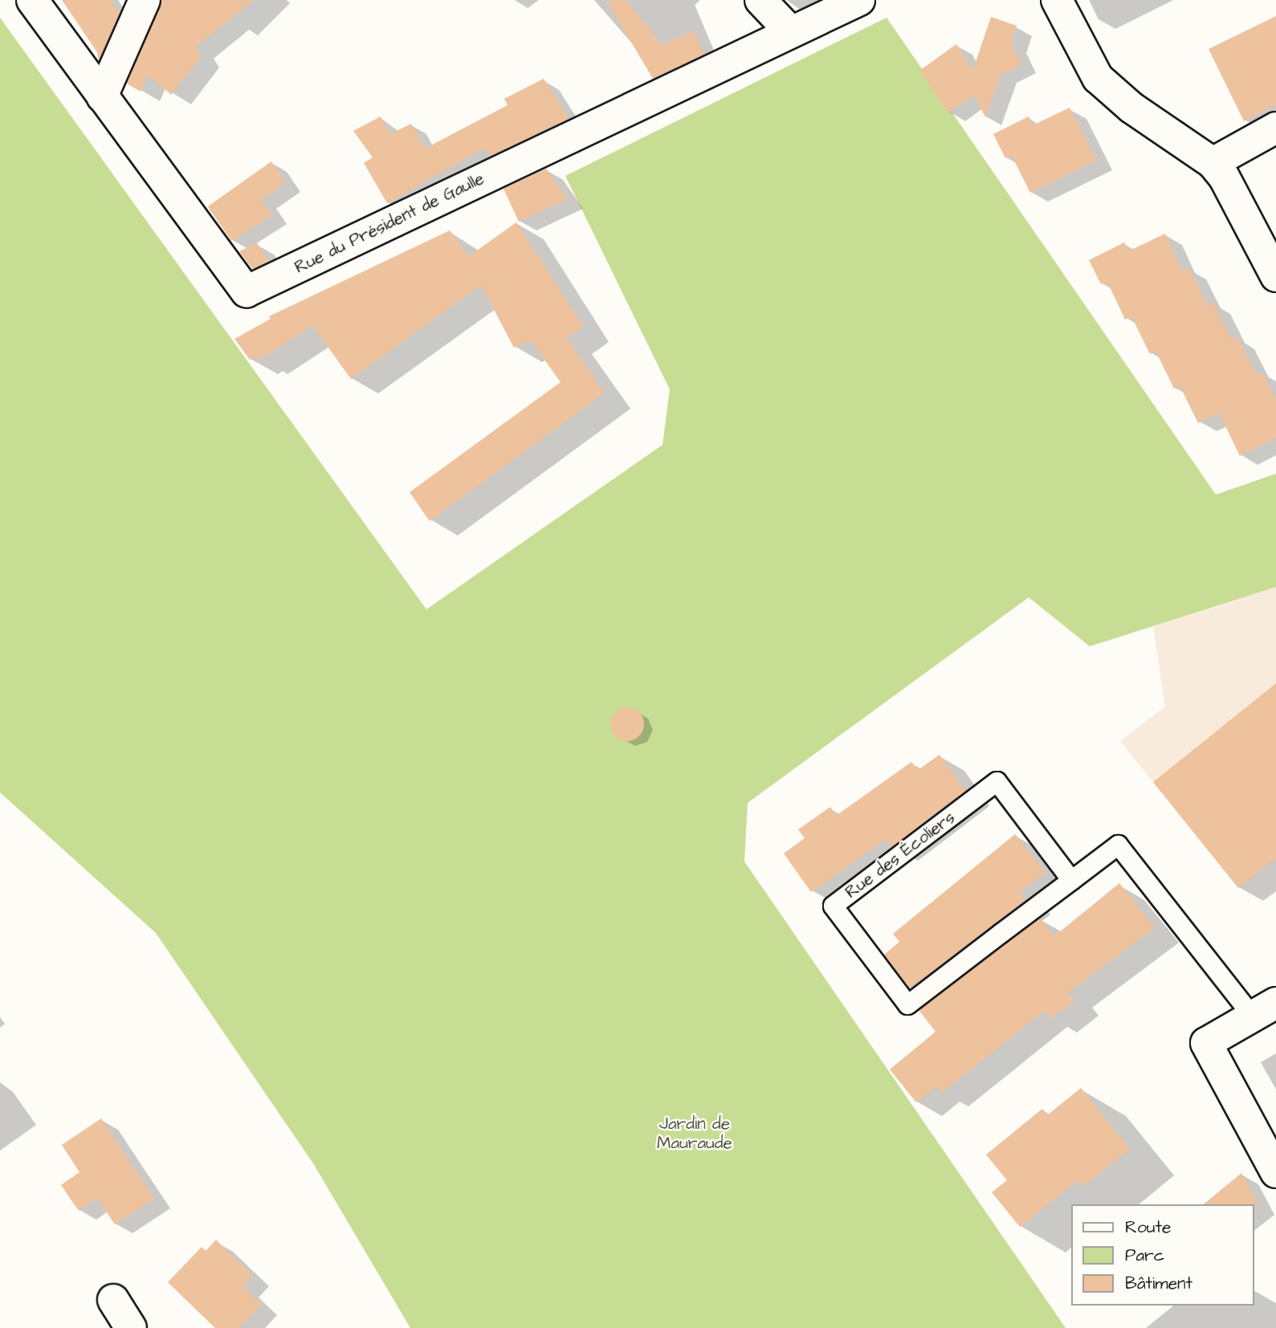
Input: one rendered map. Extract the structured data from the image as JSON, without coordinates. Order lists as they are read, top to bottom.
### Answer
{
  "streets": {
    "street": ["Rue du Président de Gaulle"],
    "lane": ["Rue des Écoliers"]
  },
  "parks": ["Jardin de Mauraude"],
  "legend": ["Route", "Parc", "Bâtiment"]
}
